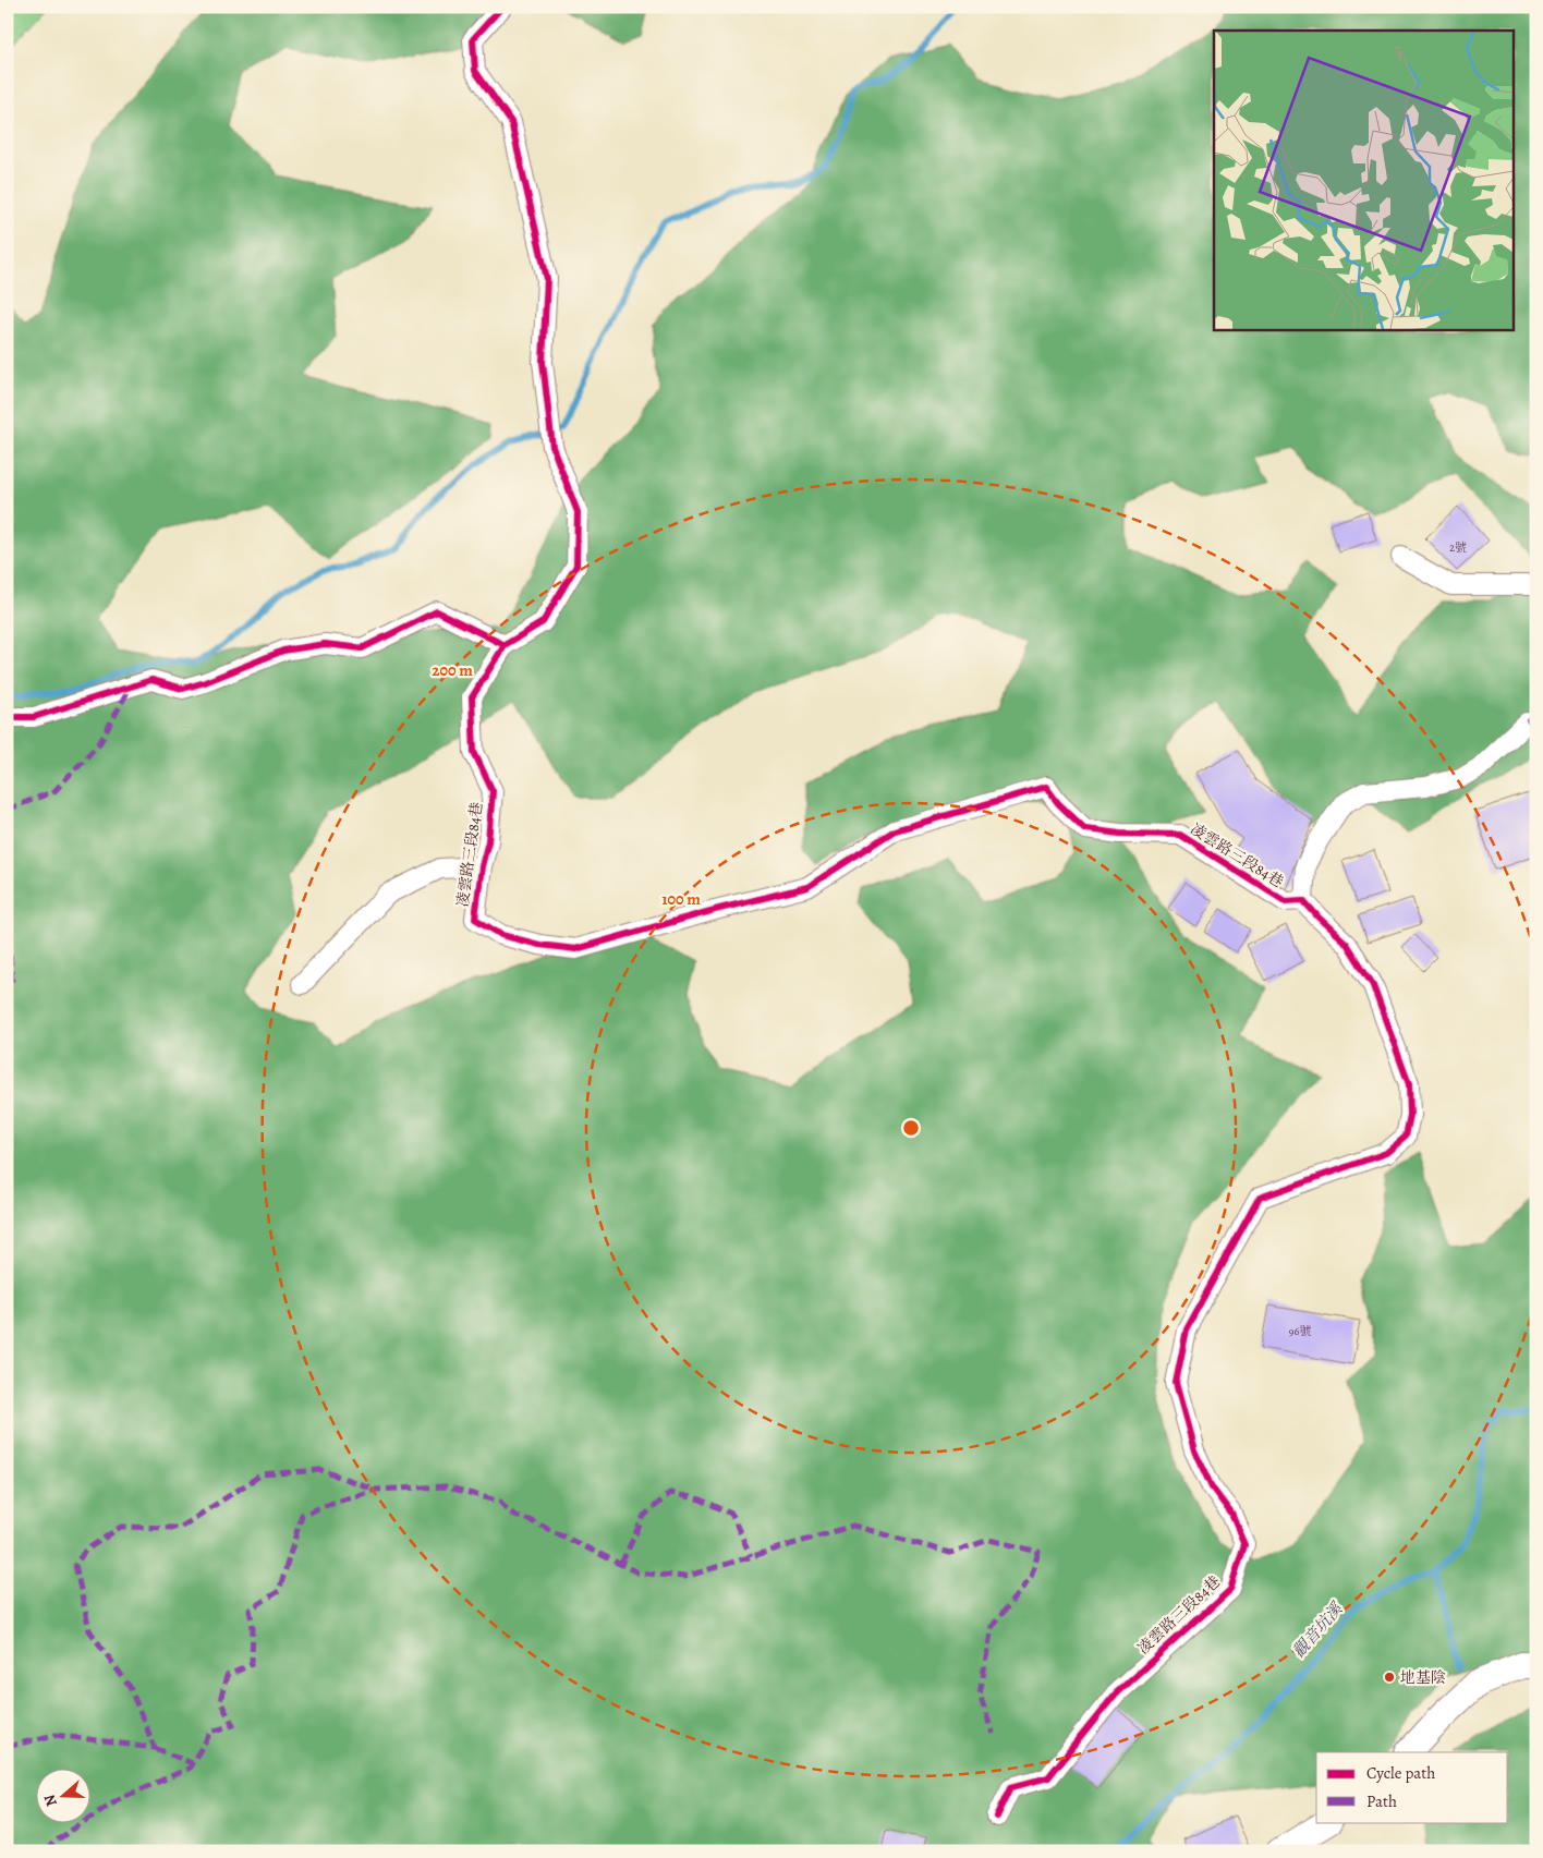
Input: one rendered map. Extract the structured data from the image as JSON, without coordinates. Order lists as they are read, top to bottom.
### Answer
{
  "streets": {
    "street": ["凌雲路三段84巷"]
  },
  "water": ["觀音坑溪"],
  "places": ["地基陰"],
  "house_numbers": ["2號", "96號"],
  "legend": ["Cycle path", "Path"],
  "north": "left",
  "rings": ["200 m", "100 m"]
}
